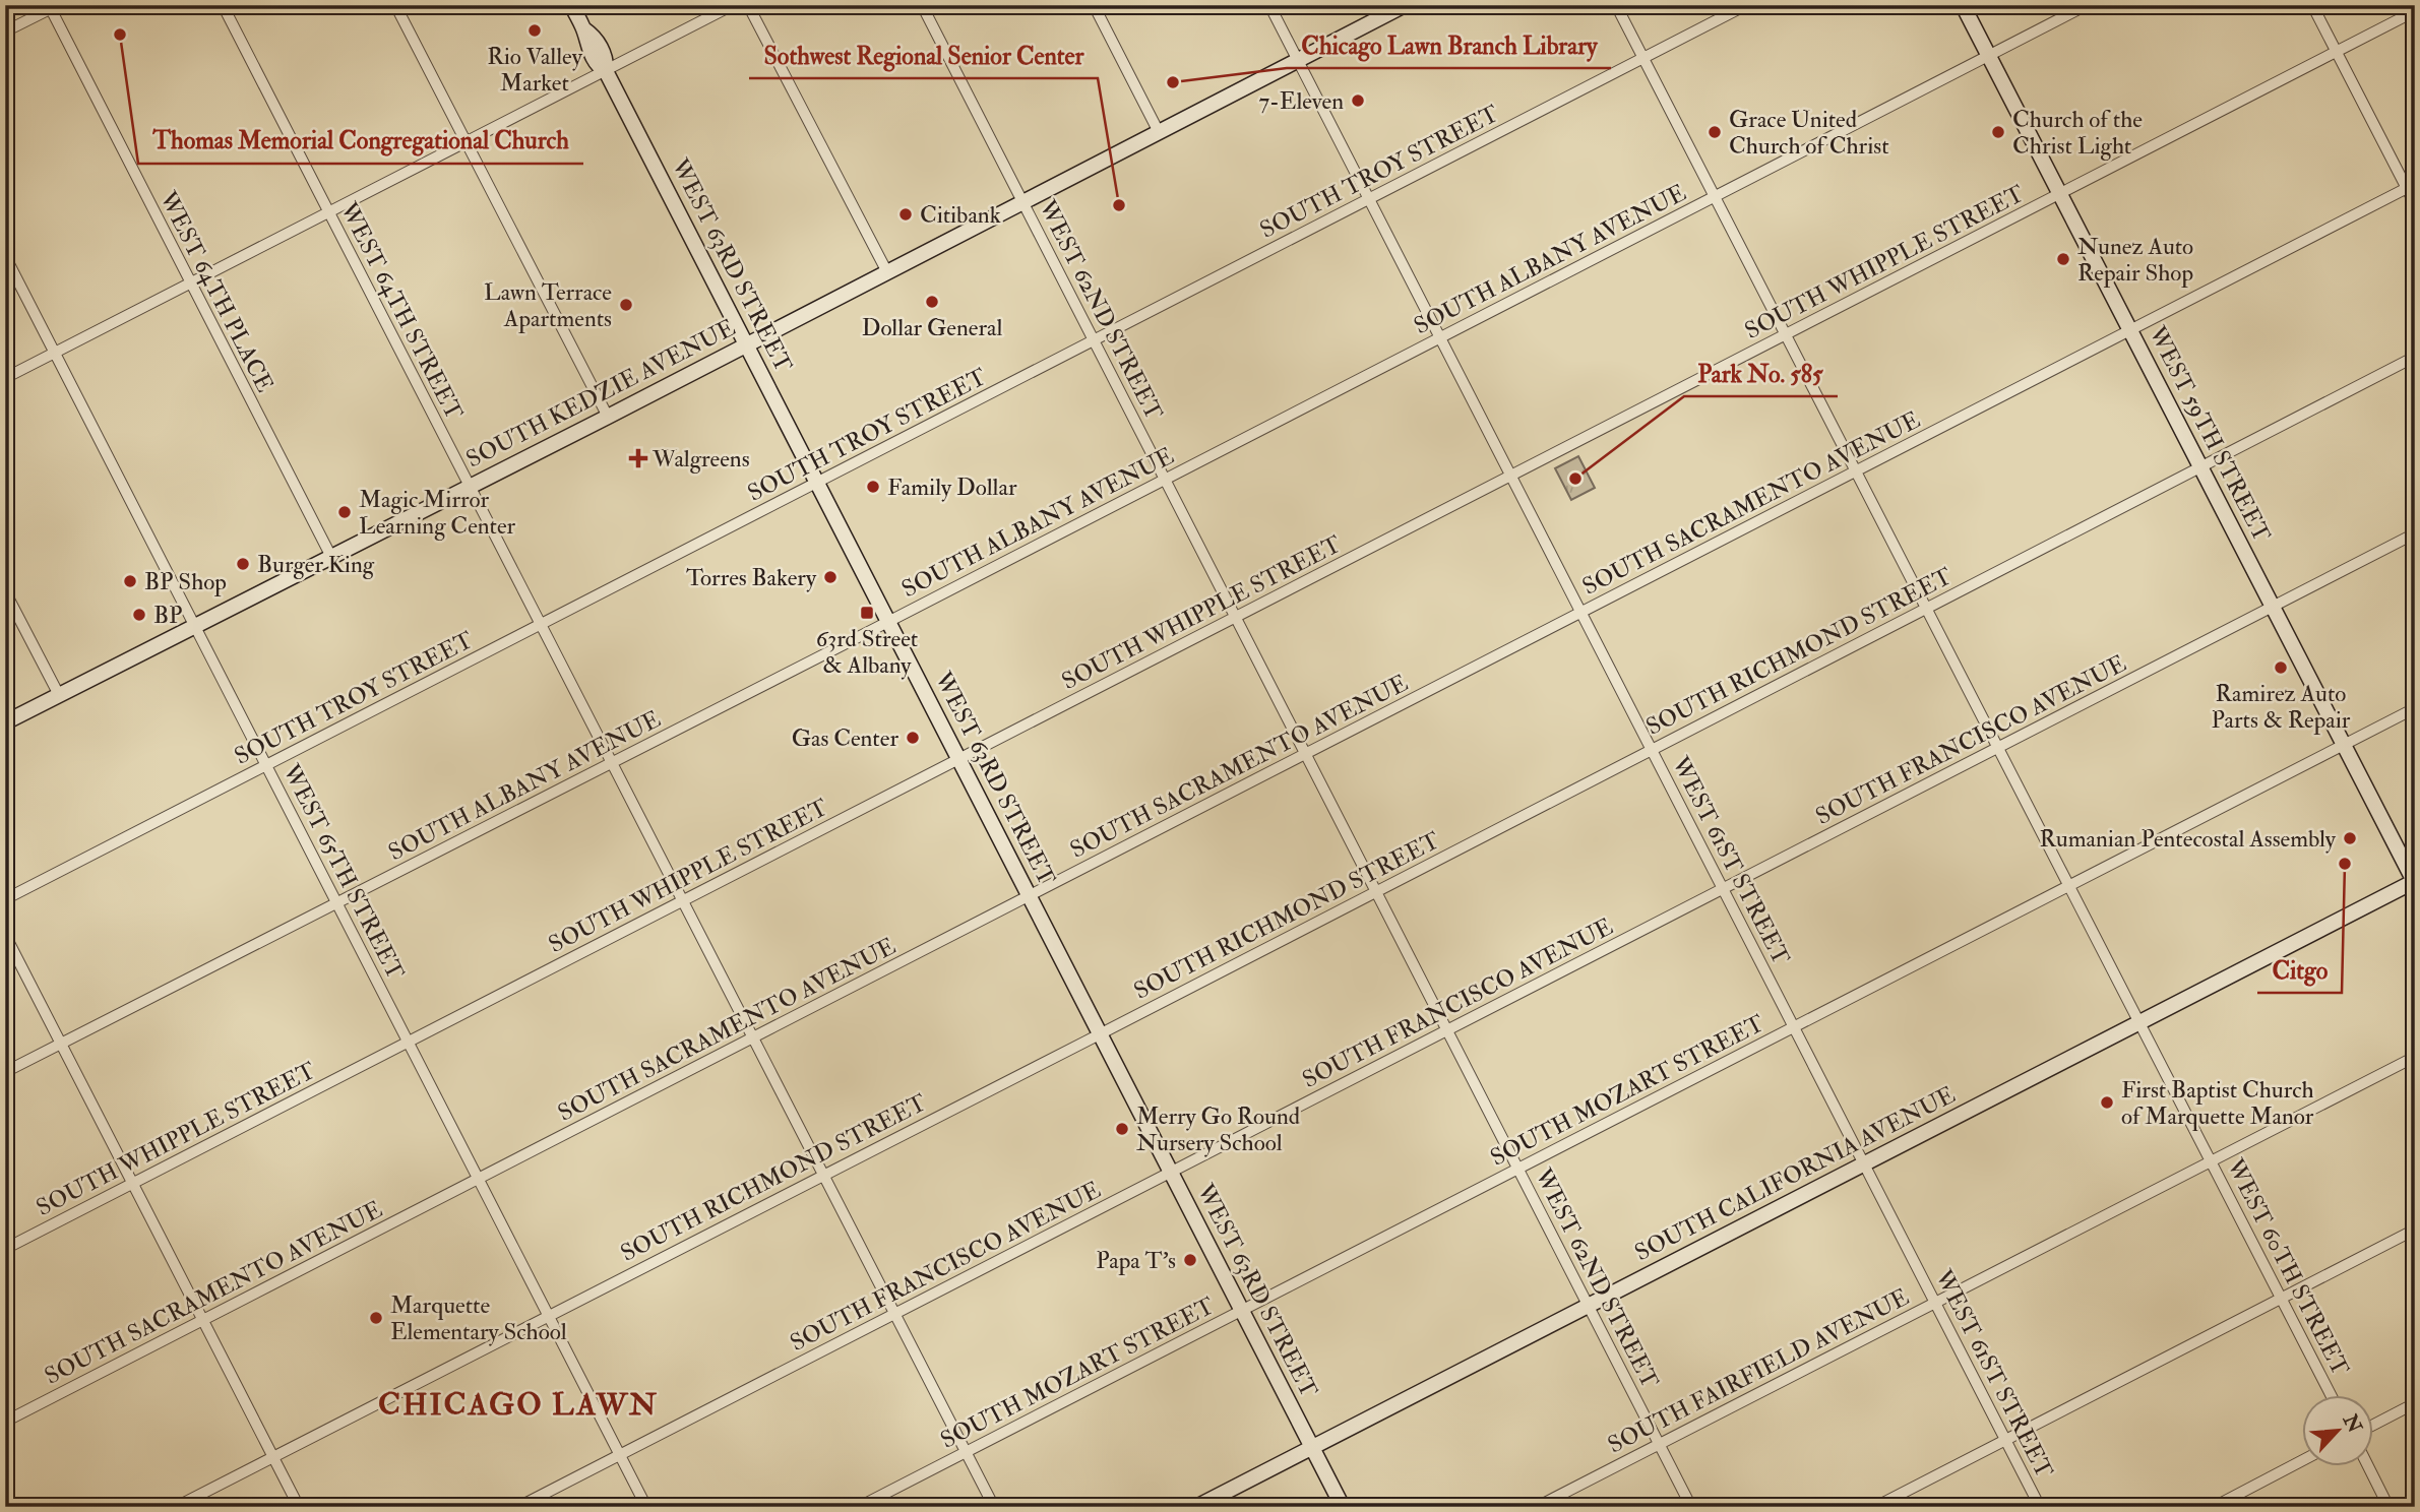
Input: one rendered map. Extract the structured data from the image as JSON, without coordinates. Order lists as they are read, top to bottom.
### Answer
{
  "streets": {
    "main road": [
      "WEST 63RD STREET",
      "SOUTH KEDZIE AVENUE",
      "WEST 59TH STREET",
      "SOUTH CALIFORNIA AVENUE"
    ],
    "street": [
      "SOUTH TROY STREET",
      "SOUTH ALBANY AVENUE",
      "SOUTH WHIPPLE STREET",
      "WEST 64TH PLACE",
      "WEST 62ND STREET",
      "WEST 64TH STREET",
      "SOUTH SACRAMENTO AVENUE",
      "SOUTH RICHMOND STREET",
      "SOUTH FRANCISCO AVENUE",
      "WEST 61ST STREET",
      "WEST 65TH STREET",
      "SOUTH MOZART STREET",
      "WEST 60TH STREET",
      "SOUTH FAIRFIELD AVENUE"
    ]
  },
  "crossings": [
    ["SOUTH TROY STREET", "WEST 63RD STREET"],
    ["SOUTH TROY STREET", "WEST 62ND STREET"],
    ["SOUTH TROY STREET", "WEST 64TH STREET"],
    ["SOUTH TROY STREET", "WEST 61ST STREET"],
    ["SOUTH TROY STREET", "WEST 65TH STREET"],
    ["SOUTH TROY STREET", "WEST 60TH STREET"],
    ["SOUTH ALBANY AVENUE", "WEST 63RD STREET"],
    ["SOUTH ALBANY AVENUE", "WEST 62ND STREET"],
    ["SOUTH ALBANY AVENUE", "WEST 64TH STREET"],
    ["SOUTH ALBANY AVENUE", "WEST 59TH STREET"],
    ["SOUTH ALBANY AVENUE", "WEST 61ST STREET"],
    ["SOUTH ALBANY AVENUE", "WEST 65TH STREET"],
    ["SOUTH ALBANY AVENUE", "WEST 60TH STREET"],
    ["SOUTH WHIPPLE STREET", "WEST 63RD STREET"],
    ["SOUTH WHIPPLE STREET", "WEST 62ND STREET"],
    ["SOUTH WHIPPLE STREET", "WEST 64TH STREET"],
    ["SOUTH WHIPPLE STREET", "WEST 59TH STREET"],
    ["SOUTH WHIPPLE STREET", "WEST 61ST STREET"],
    ["SOUTH WHIPPLE STREET", "WEST 65TH STREET"],
    ["SOUTH WHIPPLE STREET", "WEST 60TH STREET"],
    ["WEST 63RD STREET", "SOUTH KEDZIE AVENUE"],
    ["WEST 63RD STREET", "SOUTH SACRAMENTO AVENUE"],
    ["WEST 63RD STREET", "SOUTH RICHMOND STREET"],
    ["WEST 63RD STREET", "SOUTH FRANCISCO AVENUE"],
    ["WEST 63RD STREET", "SOUTH MOZART STREET"],
    ["WEST 63RD STREET", "SOUTH CALIFORNIA AVENUE"],
    ["WEST 64TH PLACE", "SOUTH KEDZIE AVENUE"],
    ["WEST 62ND STREET", "SOUTH KEDZIE AVENUE"],
    ["WEST 62ND STREET", "SOUTH SACRAMENTO AVENUE"],
    ["WEST 62ND STREET", "SOUTH RICHMOND STREET"],
    ["WEST 62ND STREET", "SOUTH FRANCISCO AVENUE"],
    ["WEST 62ND STREET", "SOUTH MOZART STREET"],
    ["WEST 62ND STREET", "SOUTH CALIFORNIA AVENUE"],
    ["WEST 62ND STREET", "SOUTH FAIRFIELD AVENUE"],
    ["WEST 64TH STREET", "SOUTH KEDZIE AVENUE"],
    ["WEST 64TH STREET", "SOUTH SACRAMENTO AVENUE"],
    ["WEST 64TH STREET", "SOUTH RICHMOND STREET"],
    ["WEST 64TH STREET", "SOUTH FRANCISCO AVENUE"],
    ["WEST 64TH STREET", "SOUTH MOZART STREET"],
    ["SOUTH KEDZIE AVENUE", "WEST 61ST STREET"],
    ["SOUTH KEDZIE AVENUE", "WEST 65TH STREET"],
    ["WEST 59TH STREET", "SOUTH SACRAMENTO AVENUE"],
    ["WEST 59TH STREET", "SOUTH RICHMOND STREET"],
    ["WEST 59TH STREET", "SOUTH FRANCISCO AVENUE"],
    ["WEST 59TH STREET", "SOUTH MOZART STREET"],
    ["WEST 59TH STREET", "SOUTH CALIFORNIA AVENUE"],
    ["SOUTH SACRAMENTO AVENUE", "WEST 61ST STREET"],
    ["SOUTH SACRAMENTO AVENUE", "WEST 65TH STREET"],
    ["SOUTH SACRAMENTO AVENUE", "WEST 60TH STREET"],
    ["SOUTH RICHMOND STREET", "WEST 61ST STREET"],
    ["SOUTH RICHMOND STREET", "WEST 65TH STREET"],
    ["SOUTH RICHMOND STREET", "WEST 60TH STREET"],
    ["SOUTH FRANCISCO AVENUE", "WEST 61ST STREET"],
    ["SOUTH FRANCISCO AVENUE", "WEST 65TH STREET"],
    ["SOUTH FRANCISCO AVENUE", "WEST 60TH STREET"],
    ["WEST 61ST STREET", "SOUTH MOZART STREET"],
    ["WEST 61ST STREET", "SOUTH CALIFORNIA AVENUE"],
    ["WEST 61ST STREET", "SOUTH FAIRFIELD AVENUE"],
    ["SOUTH MOZART STREET", "WEST 60TH STREET"],
    ["SOUTH CALIFORNIA AVENUE", "WEST 60TH STREET"],
    ["WEST 60TH STREET", "SOUTH FAIRFIELD AVENUE"]
  ],
  "districts": ["CHICAGO LAWN"],
  "places": {
    "other": [
      "Rio Valley Market",
      "Thomas Memorial Congregational Church",
      "Chicago Lawn Branch Library",
      "7-Eleven",
      "Grace United Church of Christ",
      "Church of the Christ Light",
      "Sothwest Regional Senior Center",
      "Citibank",
      "Nunez Auto Repair Shop",
      "Dollar General",
      "Lawn Terrace Apartments",
      "Park No. 585",
      "Family Dollar",
      "Magic Mirror Learning Center",
      "Burger King",
      "Torres Bakery",
      "BP Shop",
      "BP",
      "Ramirez Auto Parts & Repair",
      "Gas Center",
      "Rumanian Pentecostal Assembly",
      "Citgo",
      "First Baptist Church of Marquette Manor",
      "Merry Go Round Nursery School",
      "Papa T's",
      "Marquette Elementary School"
    ],
    "health": ["Walgreens"],
    "transit": ["63rd Street & Albany"]
  },
  "north": "top right"
}
